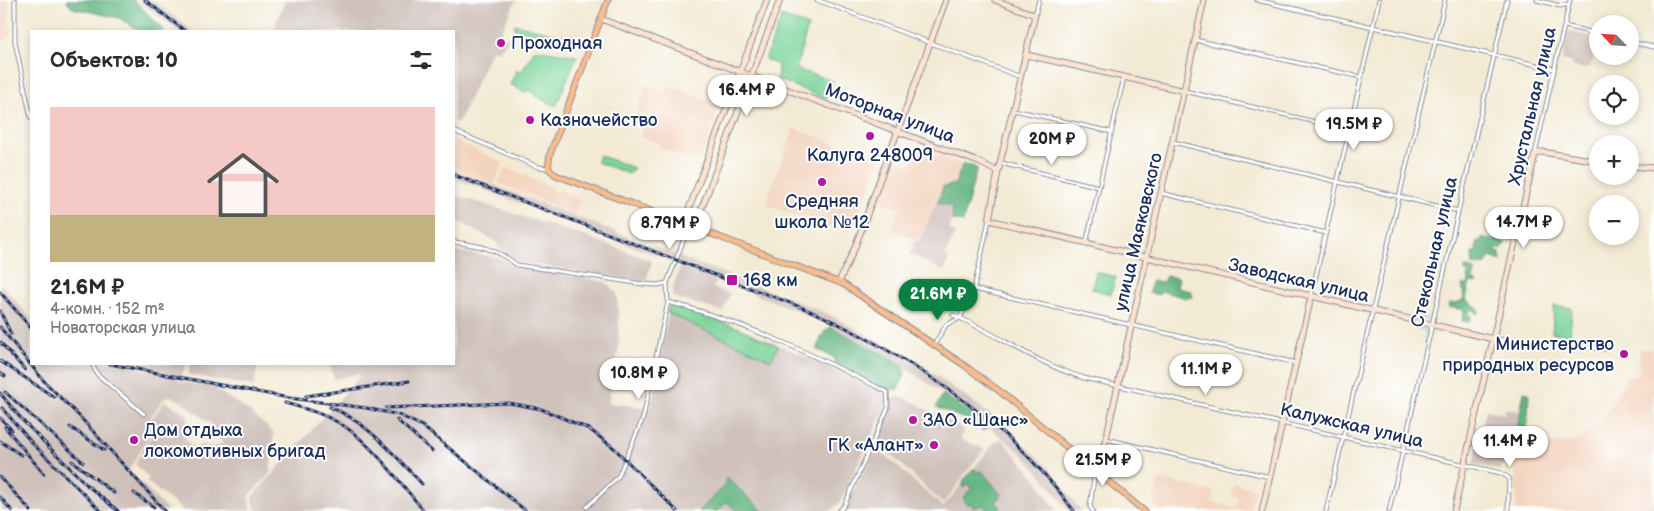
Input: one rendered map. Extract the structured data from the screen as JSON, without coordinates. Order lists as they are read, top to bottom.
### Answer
{
  "streets": {
    "street": [
      "Хрустальная улица",
      "Моторная улица",
      "улица Маяковского",
      "Стекольная улица",
      "Заводская улица",
      "Калужская улица"
    ]
  },
  "crossings": [
    ["Хрустальная улица", "Заводская улица"],
    ["Хрустальная улица", "Калужская улица"],
    ["улица Маяковского", "Заводская улица"],
    ["улица Маяковского", "Калужская улица"],
    ["Стекольная улица", "Заводская улица"],
    ["Стекольная улица", "Калужская улица"]
  ],
  "places": {
    "other": [
      "Проходная",
      "Казначейство",
      "Калуга 248009",
      "Средняя школа №12",
      "Министерство природных ресурсов",
      "ЗАО «Шанс»",
      "Дом отдыха локомотивных бригад",
      "ГК «Алант»"
    ],
    "transit": ["168 км"]
  },
  "north": "top left",
  "page": {
    "map_buttons": ["+", "−"],
    "heading": "Объектов: 10",
    "price": [
      "16.4M ₽",
      "19.5M ₽",
      "20M ₽",
      "14.7M ₽",
      "8.79M ₽",
      "21.6M ₽",
      "11.1M ₽",
      "10.8M ₽",
      "11.4M ₽",
      "21.5M ₽"
    ],
    "list": [
      {
        "name": "21.6M ₽",
        "note": "4-комн. · 152 m² · Новаторская улица"
      }
    ]
  }
}
